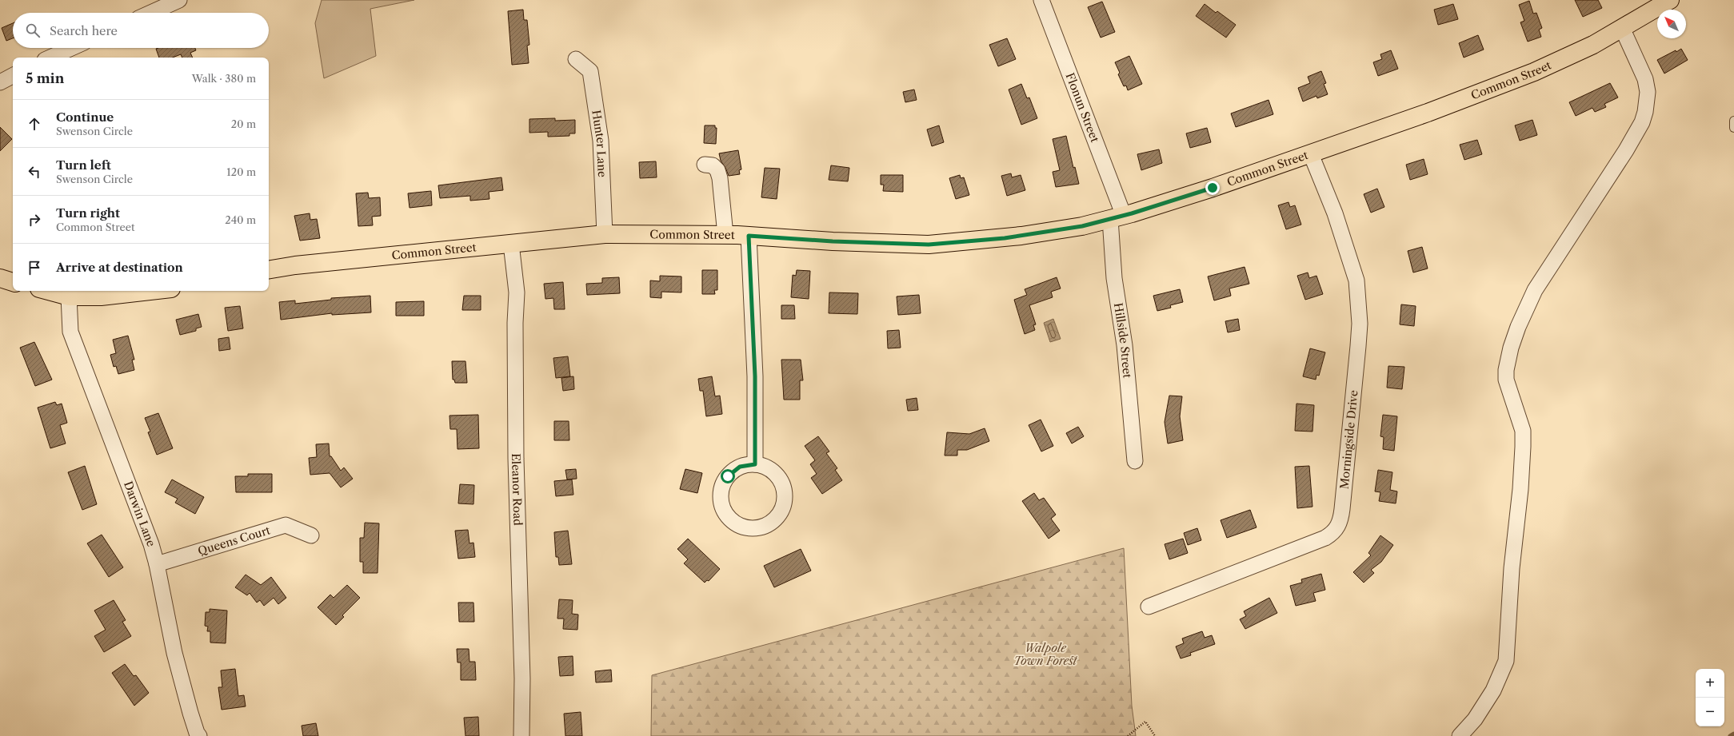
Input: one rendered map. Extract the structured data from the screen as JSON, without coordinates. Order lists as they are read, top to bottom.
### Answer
{
  "streets": {
    "main road": ["Common Street"],
    "street": [
      "Flonun Street",
      "Hunter Lane",
      "Hillside Street",
      "Morningside Drive",
      "Eleanor Road",
      "Darwin Lane",
      "Queens Court"
    ]
  },
  "crossings": [
    ["Common Street", "Flonun Street"],
    ["Common Street", "Hunter Lane"],
    ["Common Street", "Hillside Street"],
    ["Common Street", "Morningside Drive"],
    ["Common Street", "Eleanor Road"],
    ["Flonun Street", "Hillside Street"],
    ["Darwin Lane", "Queens Court"]
  ],
  "parks": ["Walpole Town Forest"],
  "north": "top left",
  "page": {
    "search": "Search here",
    "heading": ["5 min", "Walk · 380 m"],
    "list": [
      ["Continue", "Swenson Circle", "20 m"],
      ["Turn left", "Swenson Circle", "120 m"],
      ["Turn right", "Common Street", "240 m"],
      "Arrive at destination"
    ],
    "map_buttons": ["+", "−"]
  }
}
